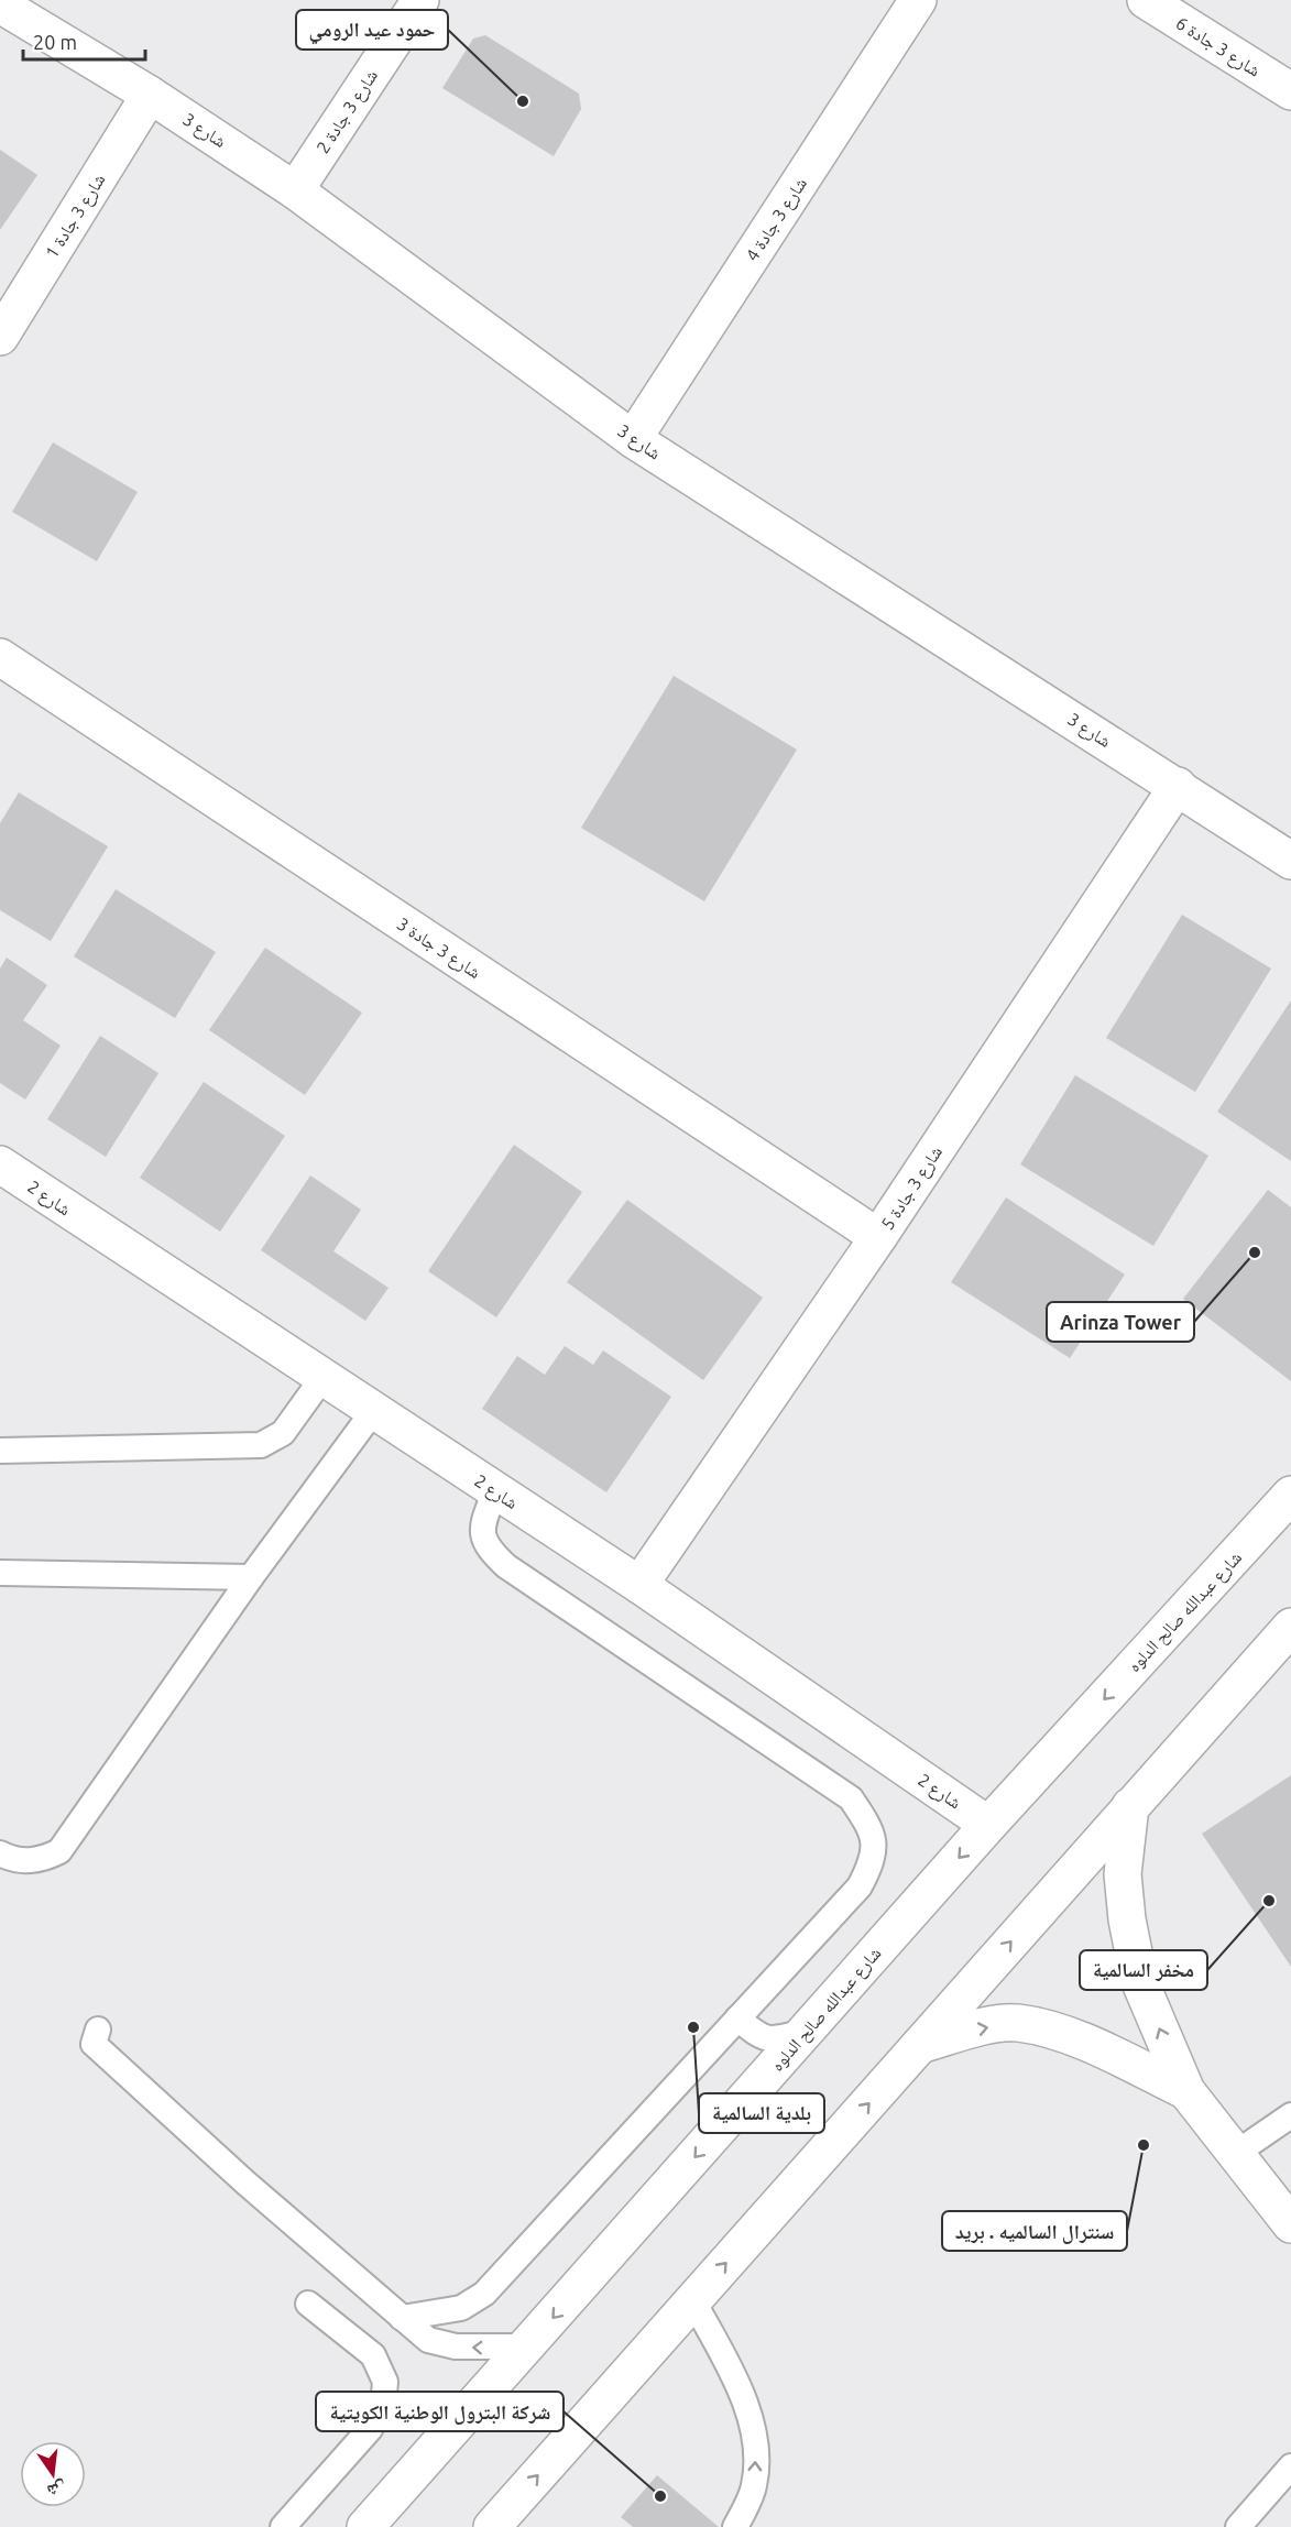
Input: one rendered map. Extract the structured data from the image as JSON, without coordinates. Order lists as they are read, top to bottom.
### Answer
{
  "streets": {
    "street": [
      "شارع 3 جادة 6",
      "شارع 3 جادة 2",
      "شارع 3",
      "شارع 3 جادة 1",
      "شارع 3 جادة 4",
      "شارع 3 جادة 3",
      "شارع 3 جادة 5",
      "شارع 2",
      "شارع عبدالله صالح الدلوه"
    ]
  },
  "crossings": [
    ["شارع 3 جادة 2", "شارع 3"],
    ["شارع 3", "شارع 3 جادة 1"],
    ["شارع 3", "شارع 3 جادة 4"],
    ["شارع 3", "شارع 3 جادة 5"],
    ["شارع 3 جادة 3", "شارع 3 جادة 5"],
    ["شارع 3 جادة 5", "شارع 2"],
    ["شارع 2", "شارع عبدالله صالح الدلوه"]
  ],
  "places": [
    "حمود عيد الرومي",
    "Arinza Tower",
    "مخفر السالمية",
    "بلدية السالمية",
    "سنترال السالميه . بريد",
    "شركة البترول الوطنية الكويتية"
  ],
  "scale_bar": "20 m",
  "north": "bottom"
}
